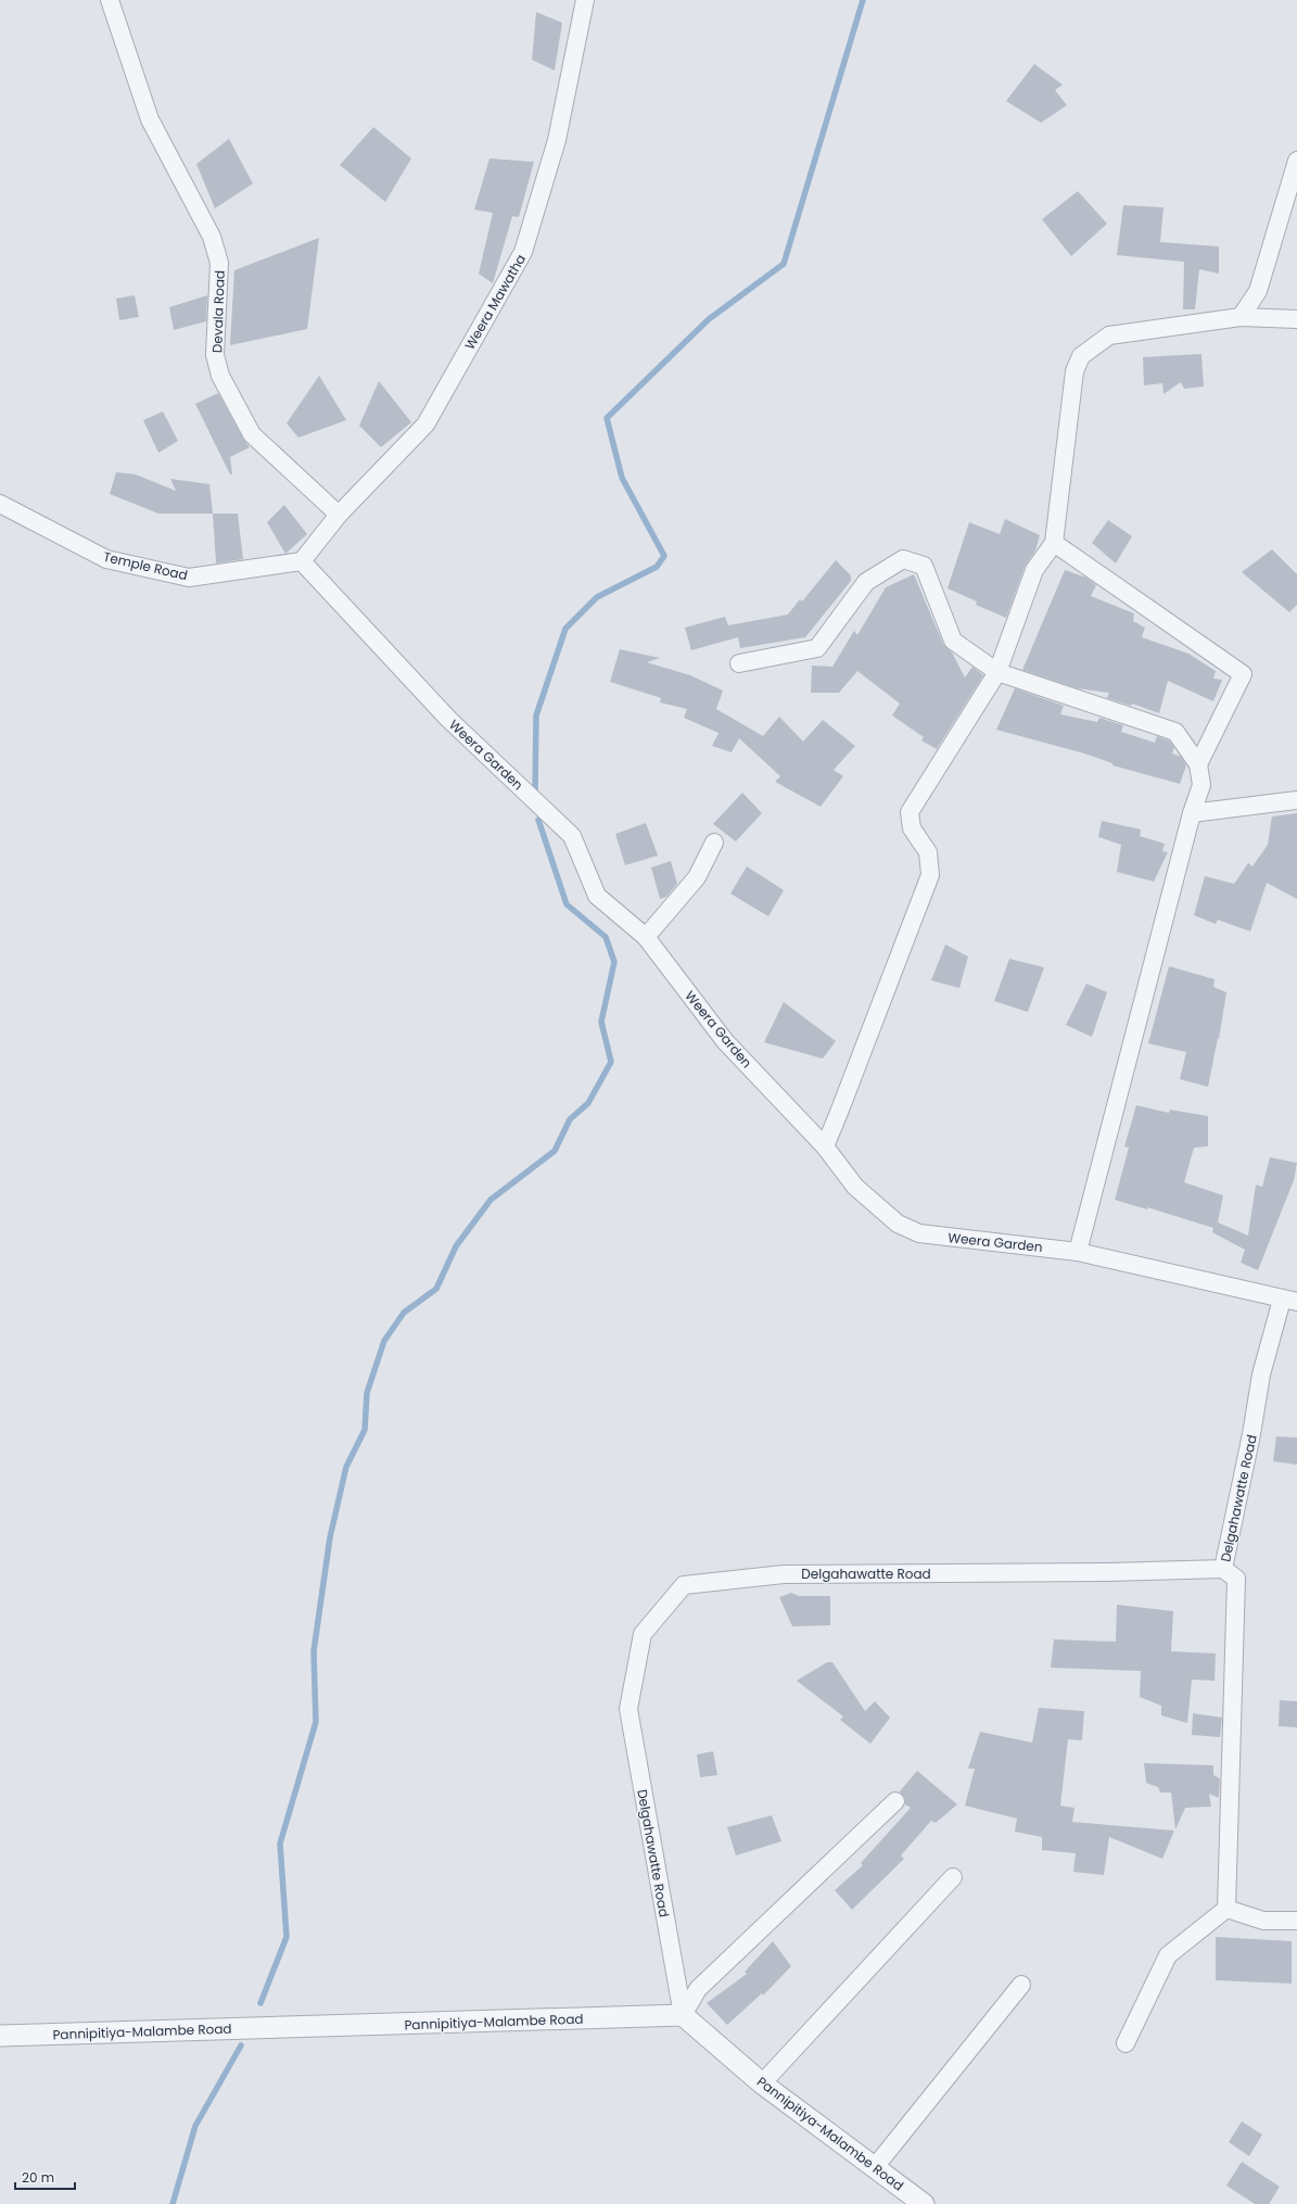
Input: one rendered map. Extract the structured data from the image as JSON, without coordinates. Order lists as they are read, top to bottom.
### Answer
{
  "streets": {
    "street": [
      "Weera Mawatha",
      "Devala Road",
      "Temple Road",
      "Weera Garden",
      "Delgahawatte Road",
      "Pannipitiya-Malambe Road"
    ]
  },
  "crossings": [
    ["Weera Mawatha", "Devala Road"],
    ["Temple Road", "Weera Garden"],
    ["Weera Garden", "Delgahawatte Road"],
    ["Delgahawatte Road", "Pannipitiya-Malambe Road"]
  ],
  "scale_bar": "20 m"
}
